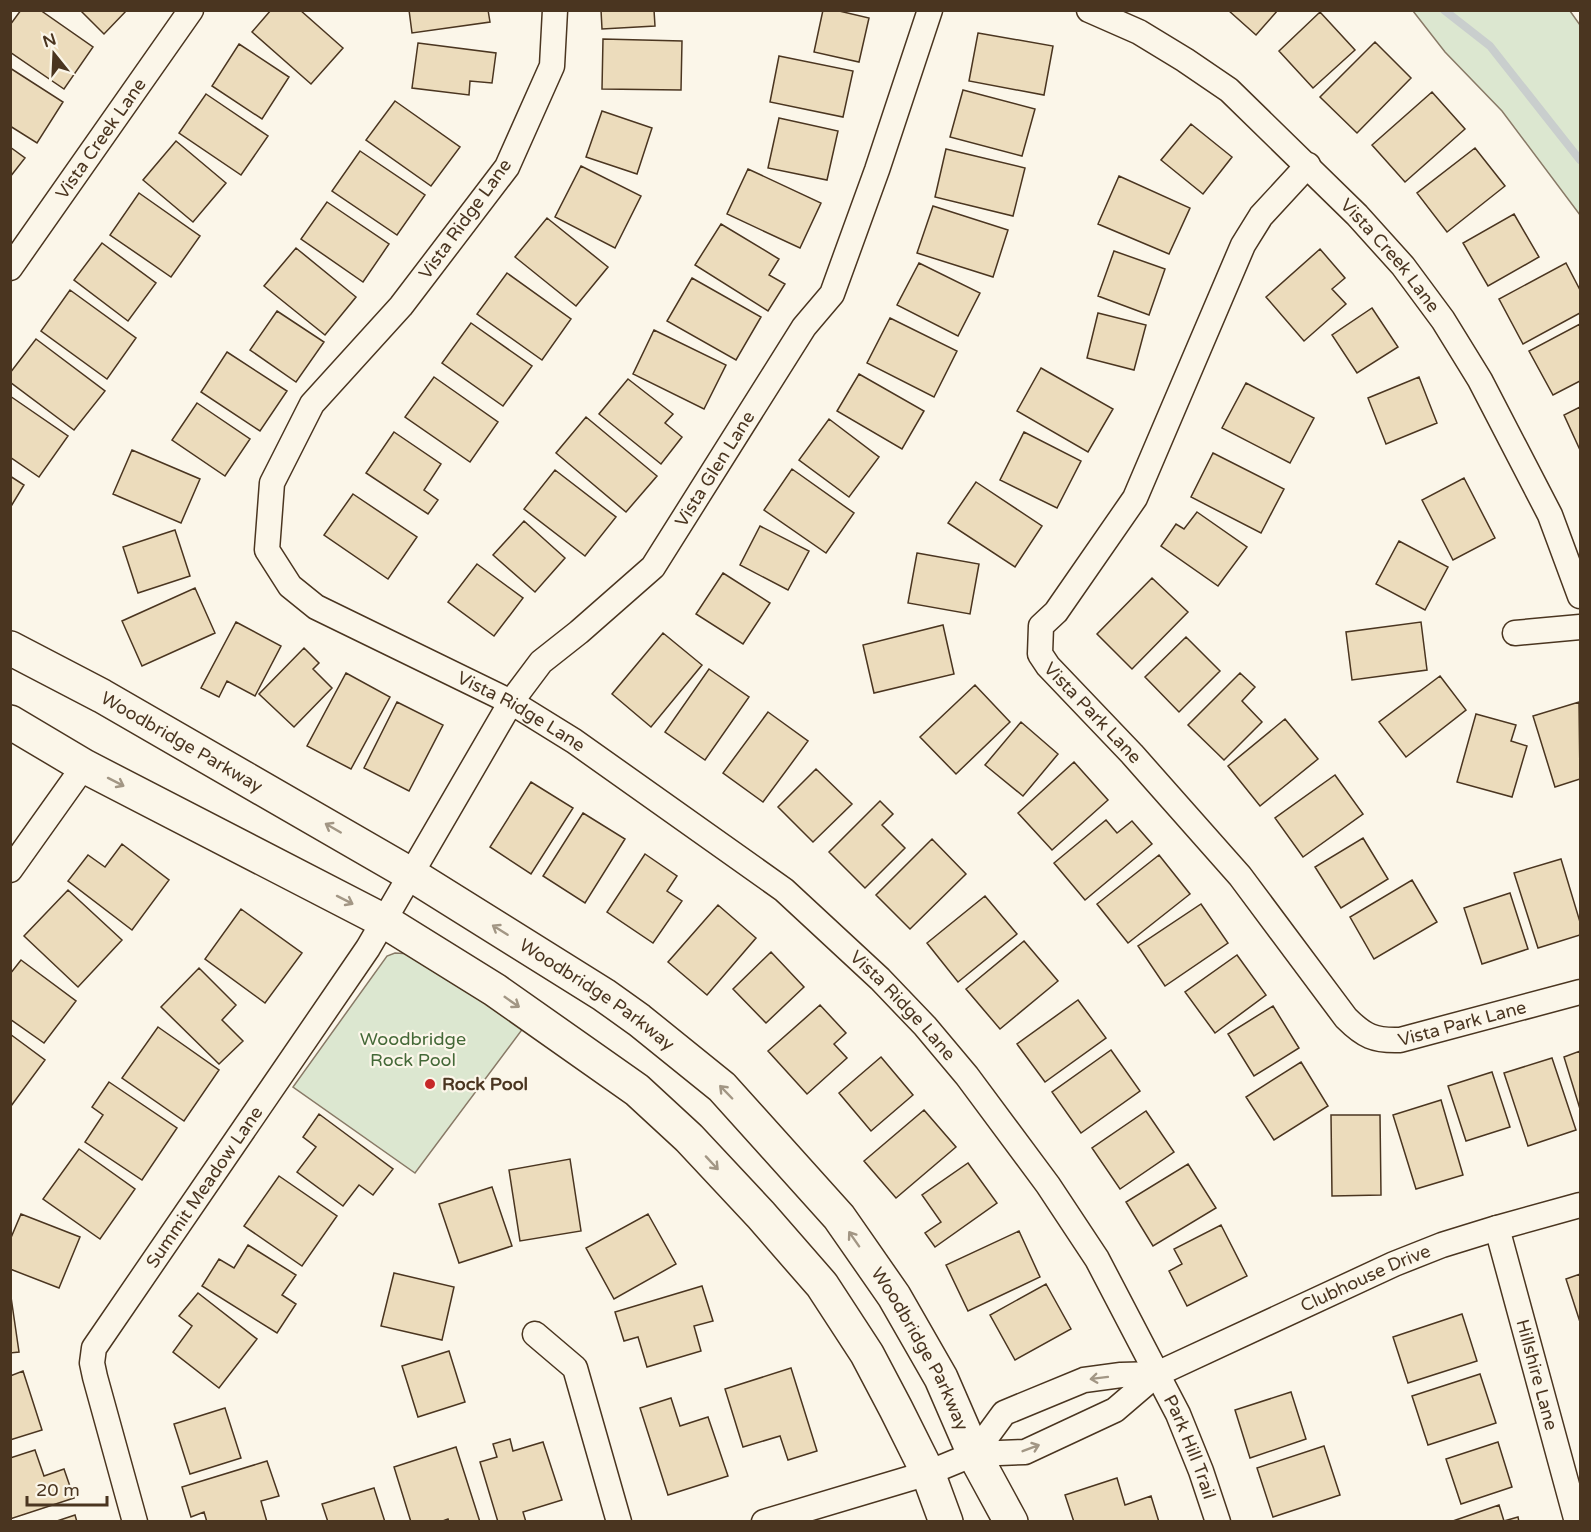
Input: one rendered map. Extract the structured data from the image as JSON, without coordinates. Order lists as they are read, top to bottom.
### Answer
{
  "streets": {
    "main road": ["Woodbridge Parkway"],
    "street": [
      "Vista Creek Lane",
      "Vista Ridge Lane",
      "Vista Glen Lane",
      "Vista Park Lane",
      "Summit Meadow Lane",
      "Clubhouse Drive",
      "Hillshire Lane",
      "Park Hill Trail"
    ]
  },
  "crossings": [
    ["Vista Creek Lane", "Vista Park Lane"],
    ["Vista Ridge Lane", "Vista Glen Lane"],
    ["Vista Ridge Lane", "Clubhouse Drive"],
    ["Vista Ridge Lane", "Park Hill Trail"],
    ["Vista Glen Lane", "Woodbridge Parkway"],
    ["Vista Glen Lane", "Summit Meadow Lane"],
    ["Woodbridge Parkway", "Summit Meadow Lane"],
    ["Woodbridge Parkway", "Clubhouse Drive"],
    ["Clubhouse Drive", "Hillshire Lane"],
    ["Clubhouse Drive", "Park Hill Trail"]
  ],
  "parks": ["Woodbridge Rock Pool"],
  "places": ["Rock Pool"],
  "scale_bar": "20 m",
  "north": "top"
}
